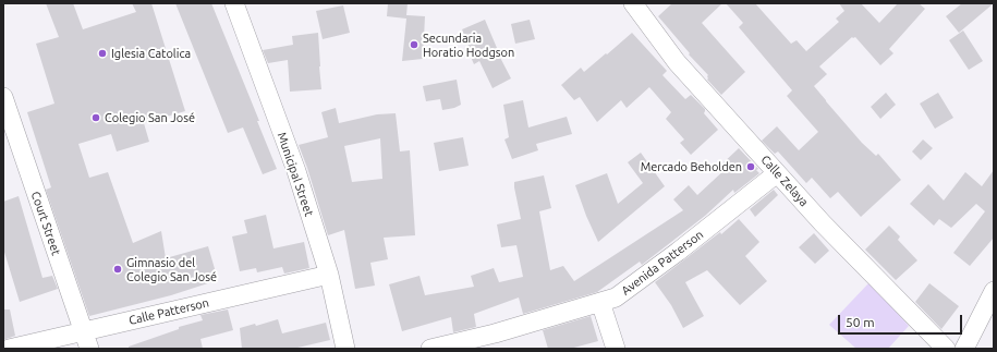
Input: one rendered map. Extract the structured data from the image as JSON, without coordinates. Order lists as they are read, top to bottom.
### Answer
{
  "streets": {
    "street": [
      "Municipal Street",
      "Calle Zelaya",
      "Court Street",
      "Avenida Patterson",
      "Calle Patterson"
    ]
  },
  "crossings": [
    ["Municipal Street", "Calle Patterson"],
    ["Calle Zelaya", "Avenida Patterson"],
    ["Court Street", "Calle Patterson"]
  ],
  "places": [
    "Secundaria Horatio Hodgson",
    "Iglesia Catolica",
    "Colegio San José",
    "Mercado Beholden",
    "Gimnasio del Colegio San José"
  ],
  "scale_bar": "50 m"
}
